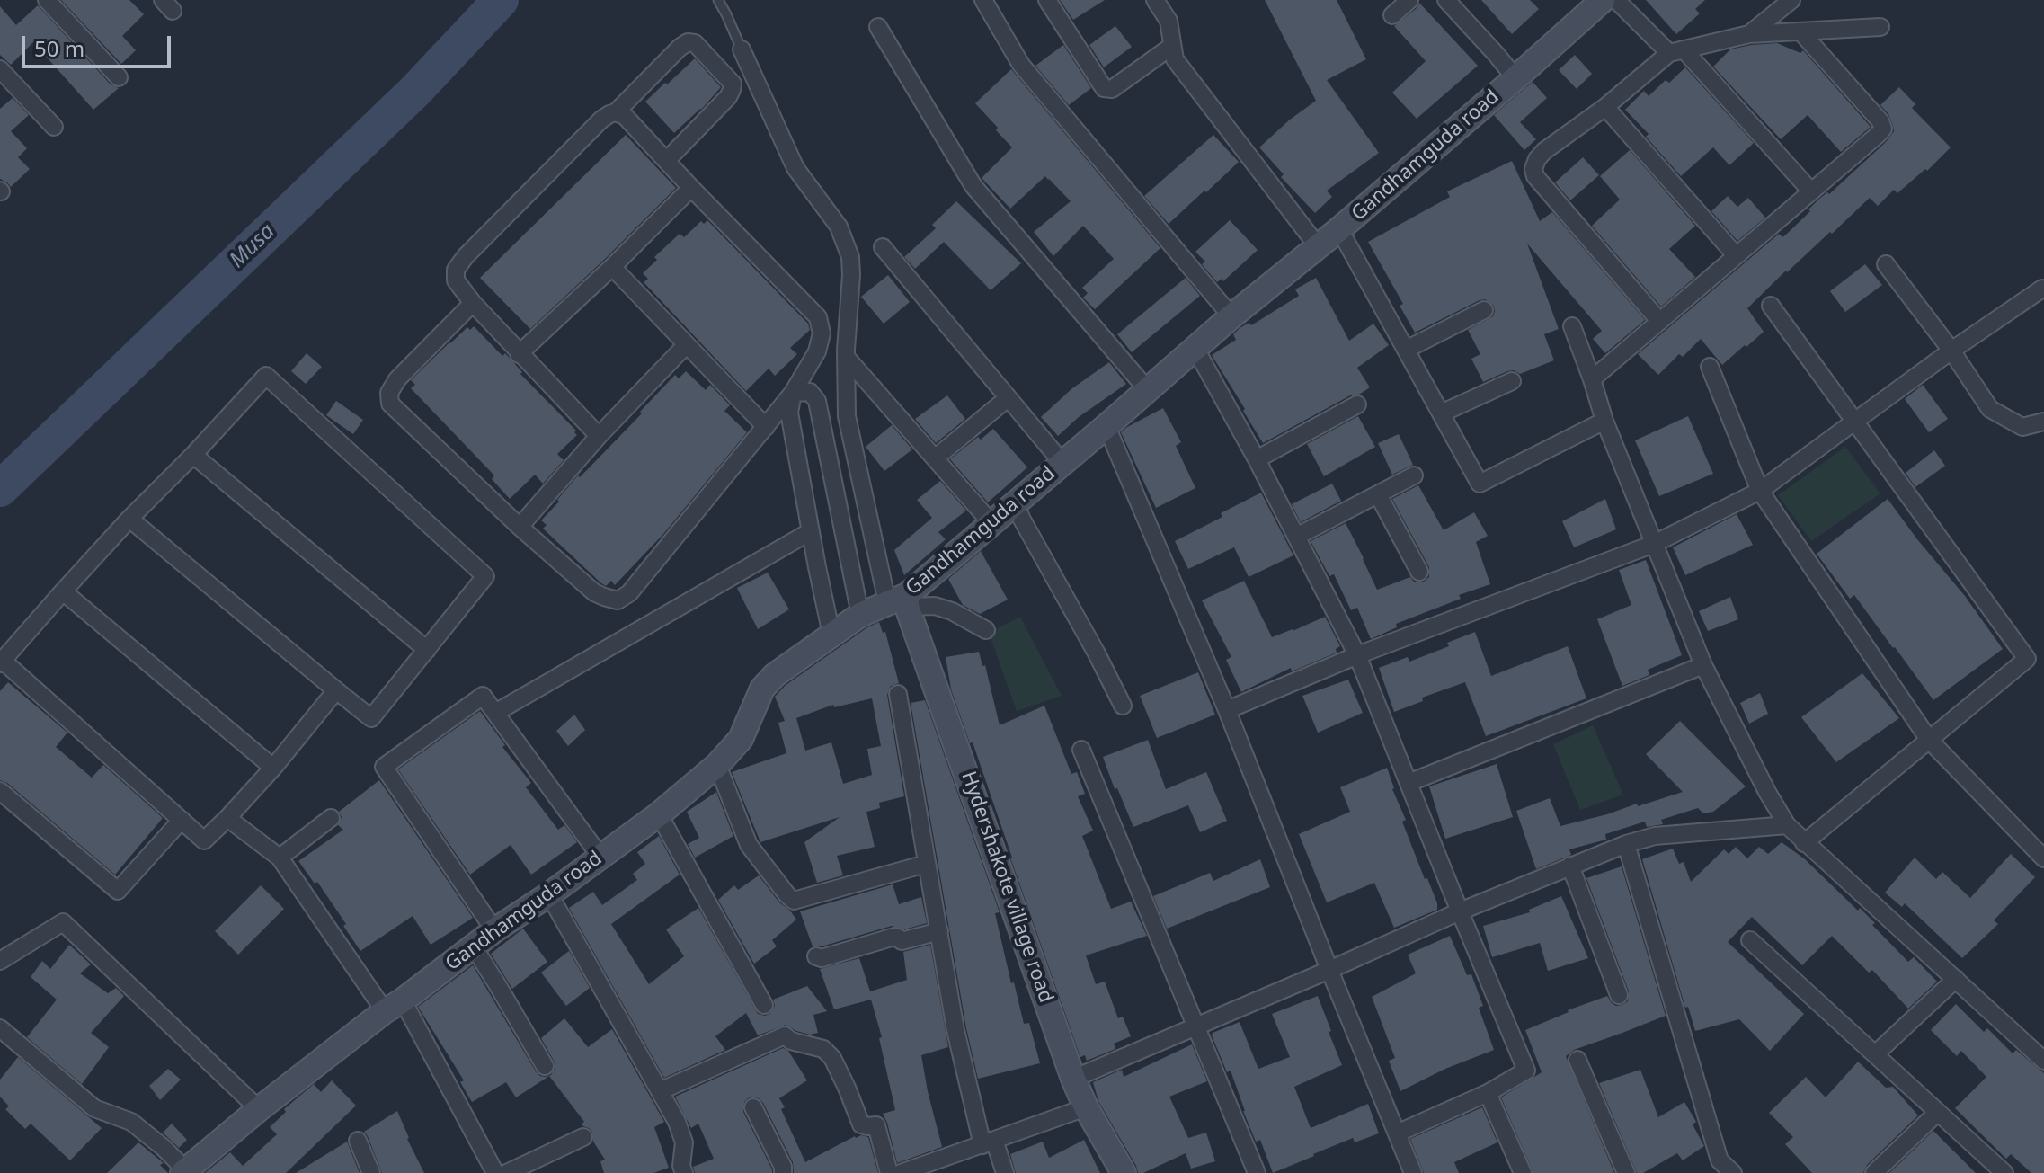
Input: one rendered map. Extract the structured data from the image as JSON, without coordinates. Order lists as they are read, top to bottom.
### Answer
{
  "streets": {
    "street": ["Gandhamguda road", "Hydershakote village road"]
  },
  "crossings": [
    ["Gandhamguda road", "Hydershakote village road"]
  ],
  "water": ["Musa"],
  "scale_bar": "50 m"
}
